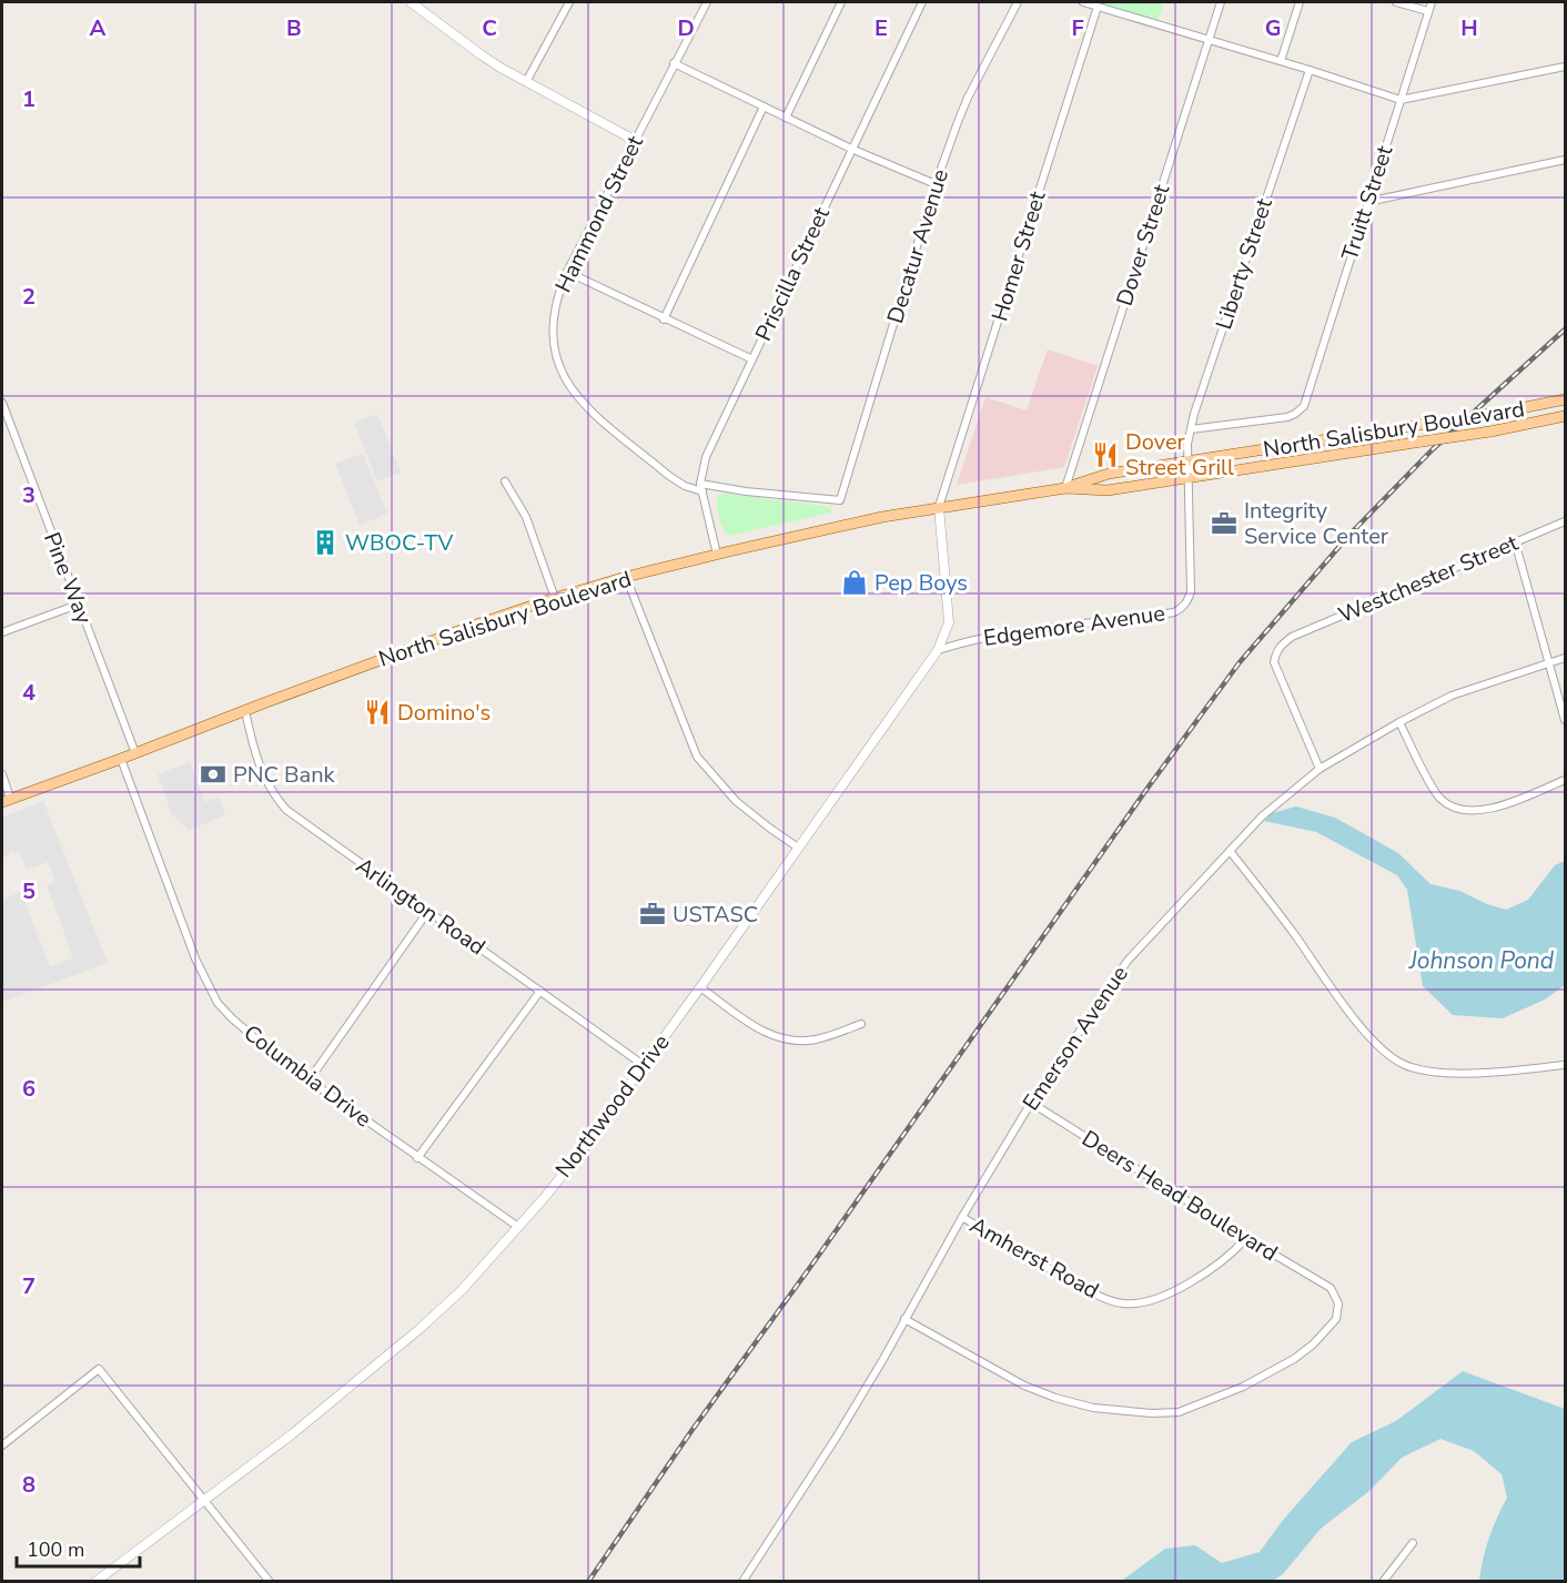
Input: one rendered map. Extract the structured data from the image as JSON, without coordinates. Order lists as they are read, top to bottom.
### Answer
{
  "streets": {
    "main road": ["North Salisbury Boulevard"],
    "street": [
      "Truitt Street",
      "Hammond Street",
      "Dover Street",
      "Decatur Avenue",
      "Homer Street",
      "Liberty Street",
      "Priscilla Street",
      "Pine Way",
      "Westchester Street",
      "Edgemore Avenue",
      "Arlington Road",
      "Emerson Avenue",
      "Columbia Drive",
      "Northwood Drive",
      "Deers Head Boulevard",
      "Amherst Road"
    ]
  },
  "crossings": [
    ["Truitt Street", "Liberty Street"],
    ["Hammond Street", "Decatur Avenue"],
    ["Hammond Street", "Priscilla Street"],
    ["Dover Street", "North Salisbury Boulevard"],
    ["Homer Street", "North Salisbury Boulevard"],
    ["Homer Street", "Northwood Drive"],
    ["Liberty Street", "North Salisbury Boulevard"],
    ["Liberty Street", "Edgemore Avenue"],
    ["Priscilla Street", "North Salisbury Boulevard"],
    ["North Salisbury Boulevard", "Pine Way"],
    ["North Salisbury Boulevard", "Edgemore Avenue"],
    ["North Salisbury Boulevard", "Arlington Road"],
    ["North Salisbury Boulevard", "Columbia Drive"],
    ["North Salisbury Boulevard", "Northwood Drive"],
    ["Westchester Street", "Emerson Avenue"],
    ["Edgemore Avenue", "Northwood Drive"],
    ["Arlington Road", "Northwood Drive"],
    ["Emerson Avenue", "Deers Head Boulevard"],
    ["Emerson Avenue", "Amherst Road"],
    ["Columbia Drive", "Northwood Drive"],
    ["Deers Head Boulevard", "Amherst Road"]
  ],
  "water": ["Johnson Pond"],
  "places": {
    "restaurant": ["Dover Street Grill", "Domino's"],
    "office": ["Integrity Service Center", "USTASC"],
    "building": ["WBOC-TV"],
    "shop": ["Pep Boys"],
    "bank": ["PNC Bank"]
  },
  "scale_bar": "100 m",
  "grid": {
    "columns": [
      "A",
      "B",
      "C",
      "D",
      "E",
      "F",
      "G",
      "H"
    ],
    "rows": [
      "1",
      "2",
      "3",
      "4",
      "5",
      "6",
      "7",
      "8"
    ]
  }
}
